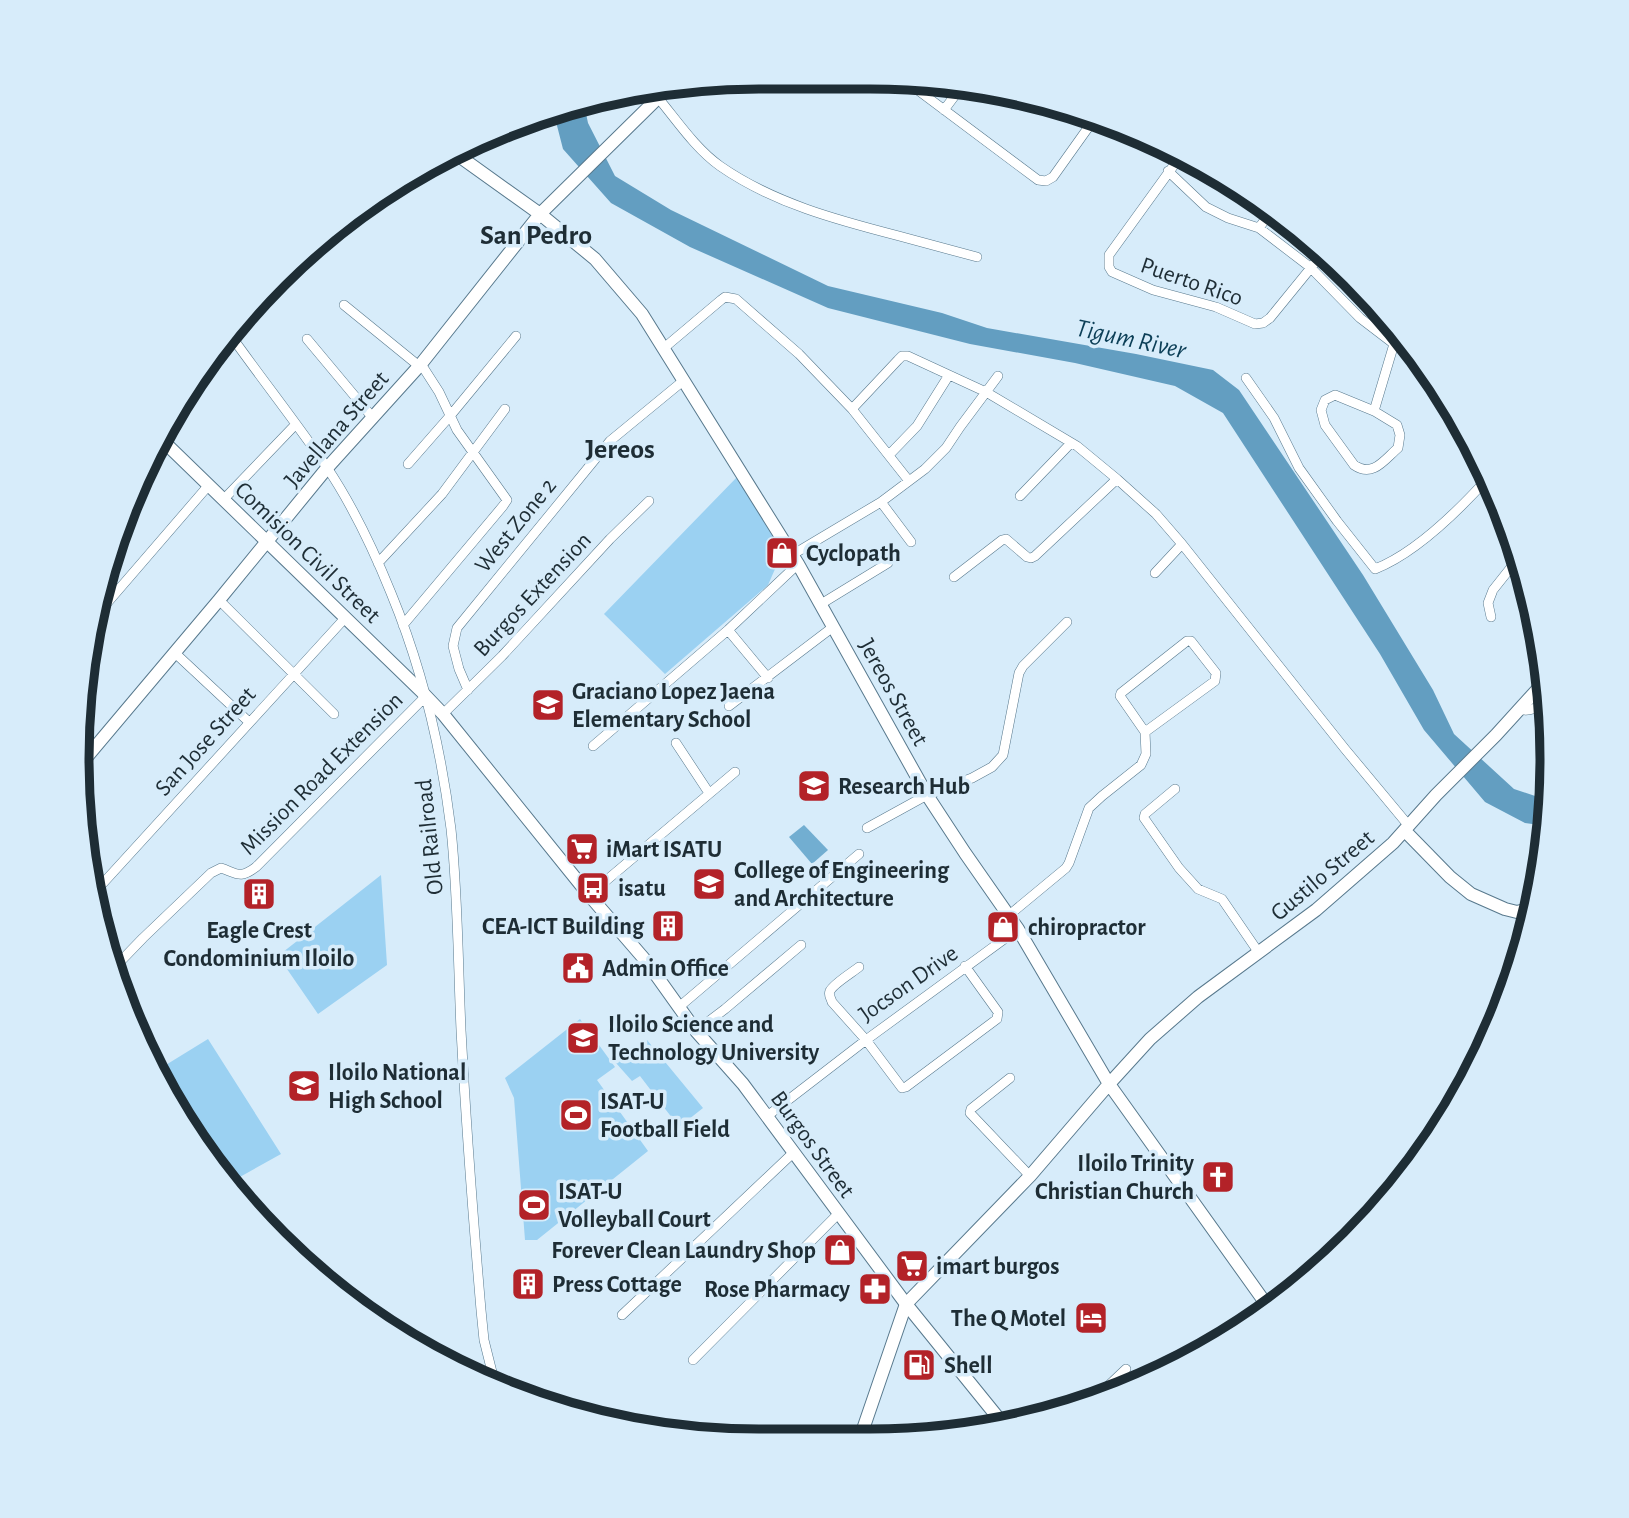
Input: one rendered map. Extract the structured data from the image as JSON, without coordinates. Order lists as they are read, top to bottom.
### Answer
{
  "streets": {
    "street": [
      "Puerto Rico",
      "Javellana Street",
      "West Zone 2",
      "Comision Civil Street",
      "Burgos Extension",
      "Jereos Street",
      "San Jose Street",
      "Mission Road Extension",
      "Old Railroad",
      "Gustilo Street",
      "Jocson Drive",
      "Burgos Street"
    ]
  },
  "crossings": [
    ["Javellana Street", "Comision Civil Street"],
    ["Javellana Street", "Jereos Street"],
    ["Javellana Street", "Old Railroad"],
    ["West Zone 2", "Burgos Extension"],
    ["West Zone 2", "Jereos Street"],
    ["Comision Civil Street", "San Jose Street"],
    ["Comision Civil Street", "Mission Road Extension"],
    ["Comision Civil Street", "Old Railroad"],
    ["Comision Civil Street", "Burgos Street"],
    ["Burgos Extension", "Burgos Street"],
    ["Jereos Street", "Gustilo Street"],
    ["Jereos Street", "Jocson Drive"],
    ["Mission Road Extension", "Old Railroad"],
    ["Mission Road Extension", "Burgos Street"],
    ["Old Railroad", "Burgos Street"],
    ["Gustilo Street", "Burgos Street"]
  ],
  "districts": ["San Pedro", "Jereos"],
  "water": ["Tigum River"],
  "places": {
    "shop": ["Cyclopath", "chiropractor", "Forever Clean Laundry Shop"],
    "school or university": [
      "Graciano Lopez Jaena Elementary School",
      "Research Hub",
      "College of Engineering and Architecture",
      "Iloilo Science and Technology University",
      "Iloilo National High School"
    ],
    "supermarket": ["iMart ISATU", "imart burgos"],
    "bus stop": ["isatu"],
    "building": ["Eagle Crest Condominium Iloilo", "CEA-ICT Building", "Press Cottage"],
    "public building": ["Admin Office"],
    "sports": ["ISAT-U Football Field", "ISAT-U Volleyball Court"],
    "church": ["Iloilo Trinity Christian Church"],
    "pharmacy": ["Rose Pharmacy"],
    "hotel": ["The Q Motel"],
    "fuel station": ["Shell"]
  }
}
